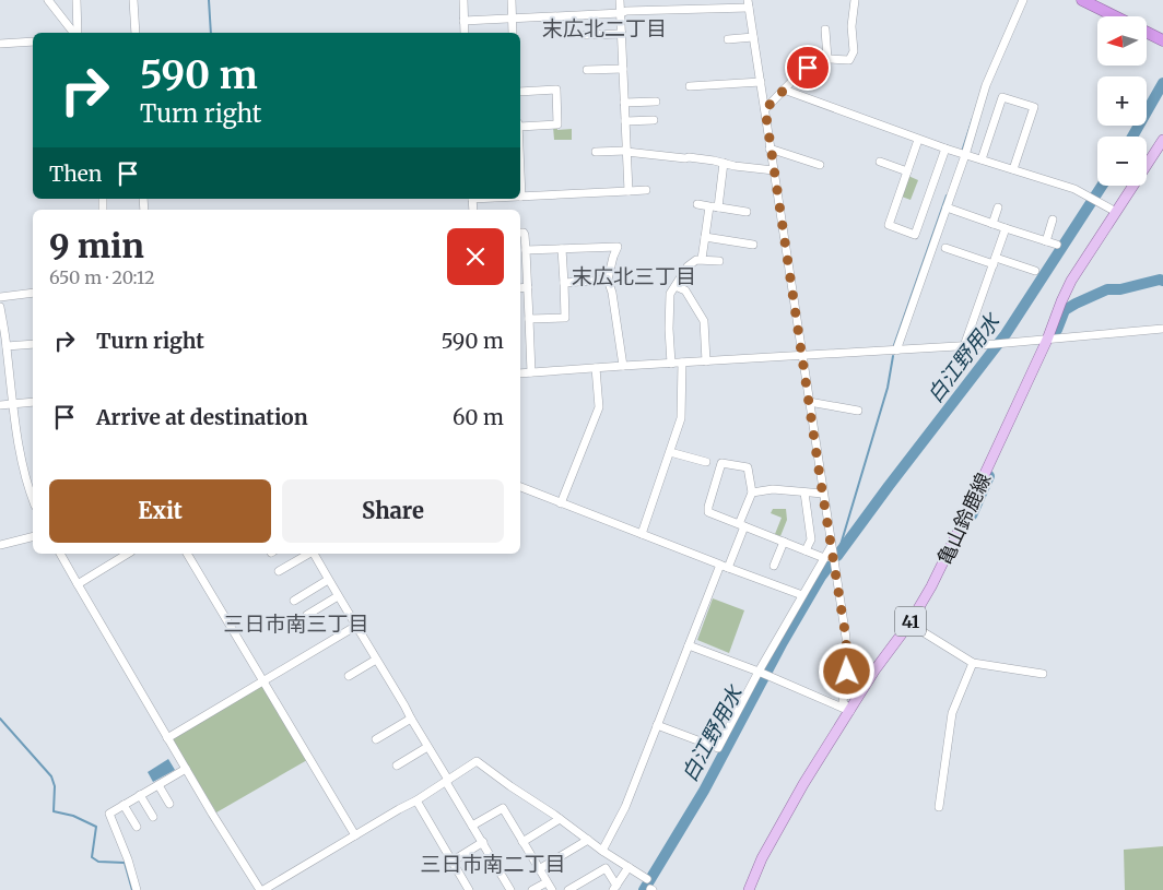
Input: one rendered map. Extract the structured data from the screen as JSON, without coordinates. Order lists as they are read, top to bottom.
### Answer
{
  "streets": {
    "main road": ["亀山鈴鹿線", "41"]
  },
  "districts": [
    "末広北二丁目",
    "末広北三丁目",
    "三日市南三丁目",
    "三日市南二丁目"
  ],
  "water": ["白江野用水"],
  "north": "left",
  "page": {
    "map_buttons": ["+", "−"],
    "turn": ["590 m", "Turn right"],
    "then": "Then",
    "heading": ["9 min", "650 m · 20:12"],
    "list": [
      {
        "name": "Turn right",
        "value": "590 m"
      },
      {
        "name": "Arrive at destination",
        "value": "60 m"
      }
    ],
    "buttons": ["Exit", "Share"]
  }
}
